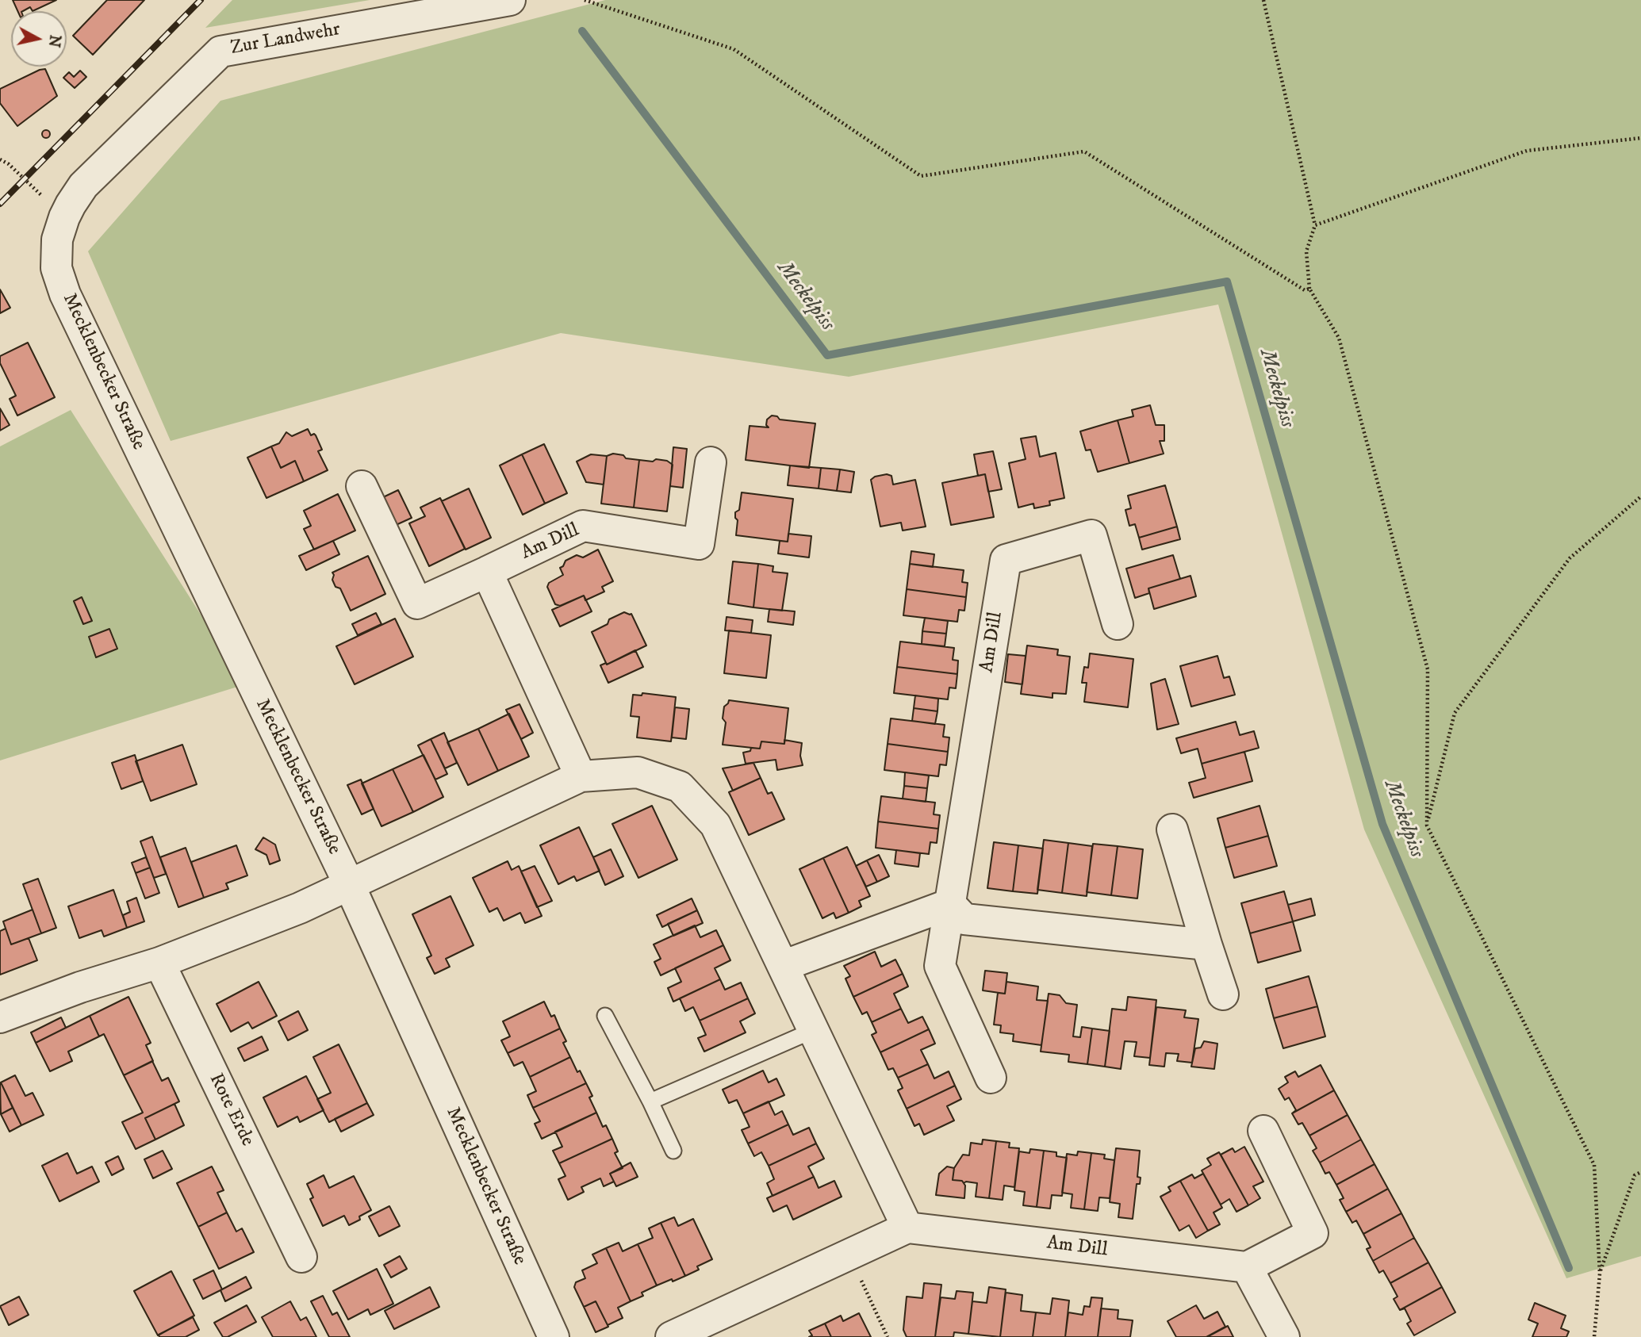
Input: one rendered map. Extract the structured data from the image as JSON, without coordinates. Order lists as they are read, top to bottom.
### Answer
{
  "streets": {
    "street": [
      "Zur Landwehr",
      "Mecklenbecker Straße",
      "Am Dill",
      "Rote Erde"
    ]
  },
  "crossings": [
    ["Zur Landwehr", "Mecklenbecker Straße"]
  ],
  "water": ["Meckelpiss"],
  "north": "right"
}
